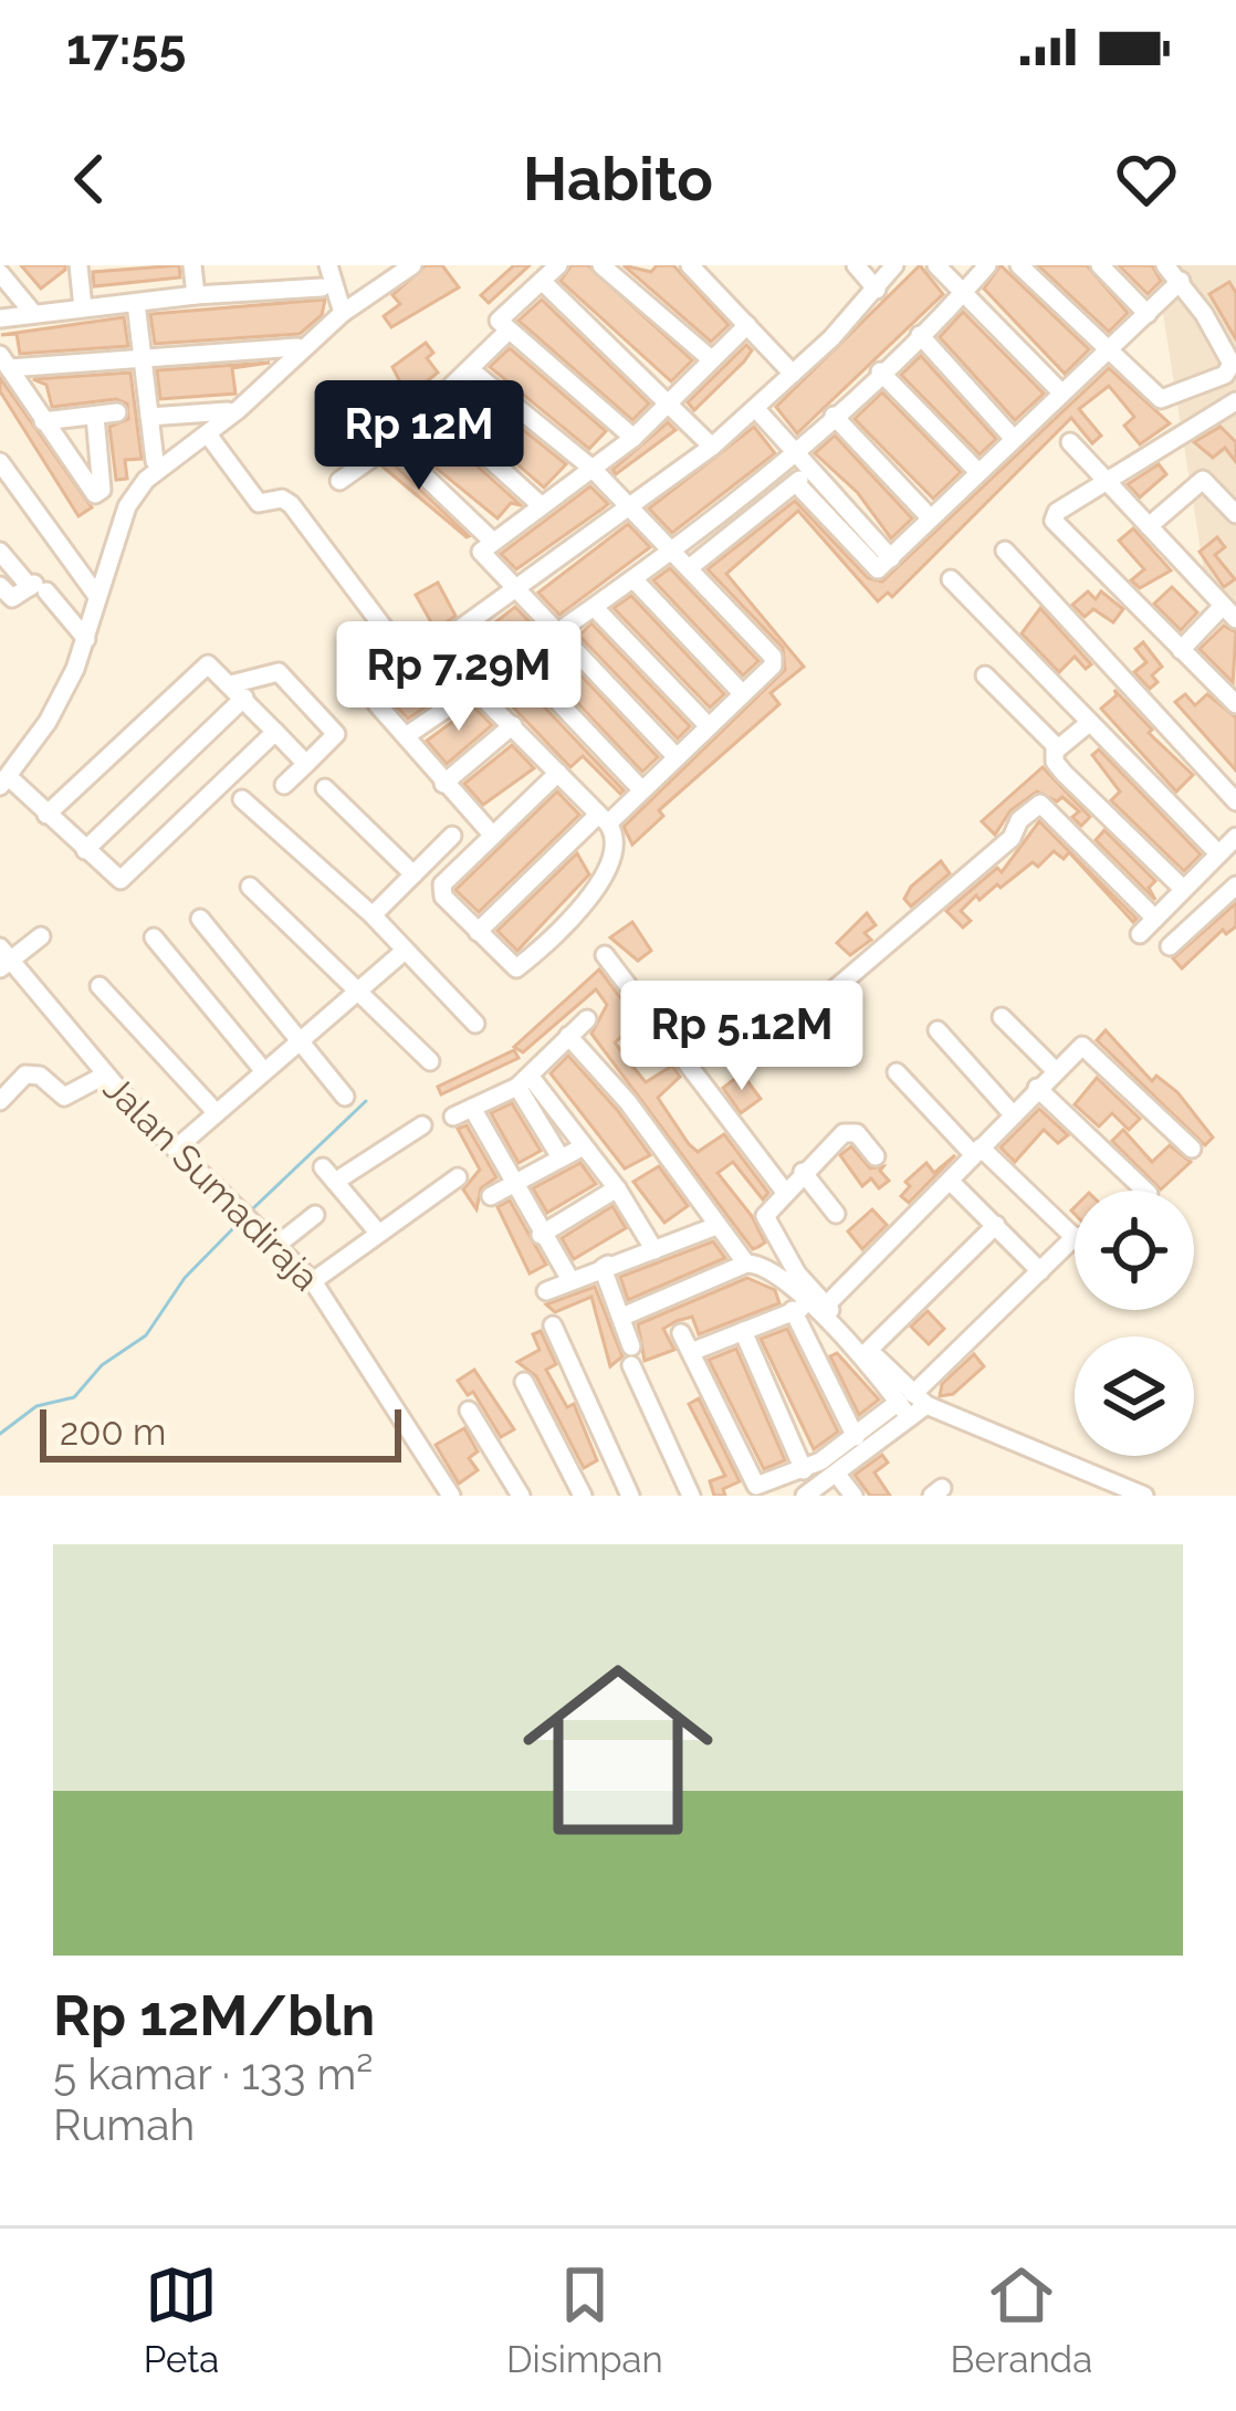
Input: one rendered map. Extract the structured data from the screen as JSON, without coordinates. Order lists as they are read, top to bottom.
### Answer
{
  "streets": {
    "street": ["Jalan Sumadiraja"]
  },
  "scale_bar": "200 m",
  "page": {
    "status": "17:55",
    "header": "Habito",
    "price": ["Rp 12M", "Rp 7.29M", "Rp 5.12M"],
    "scale": "200 m",
    "list": [
      {
        "name": "Rp 12M/bln",
        "note": "5 kamar · 133 m² · Rumah"
      }
    ],
    "tabs": ["Peta", "Disimpan", "Beranda"]
  }
}
